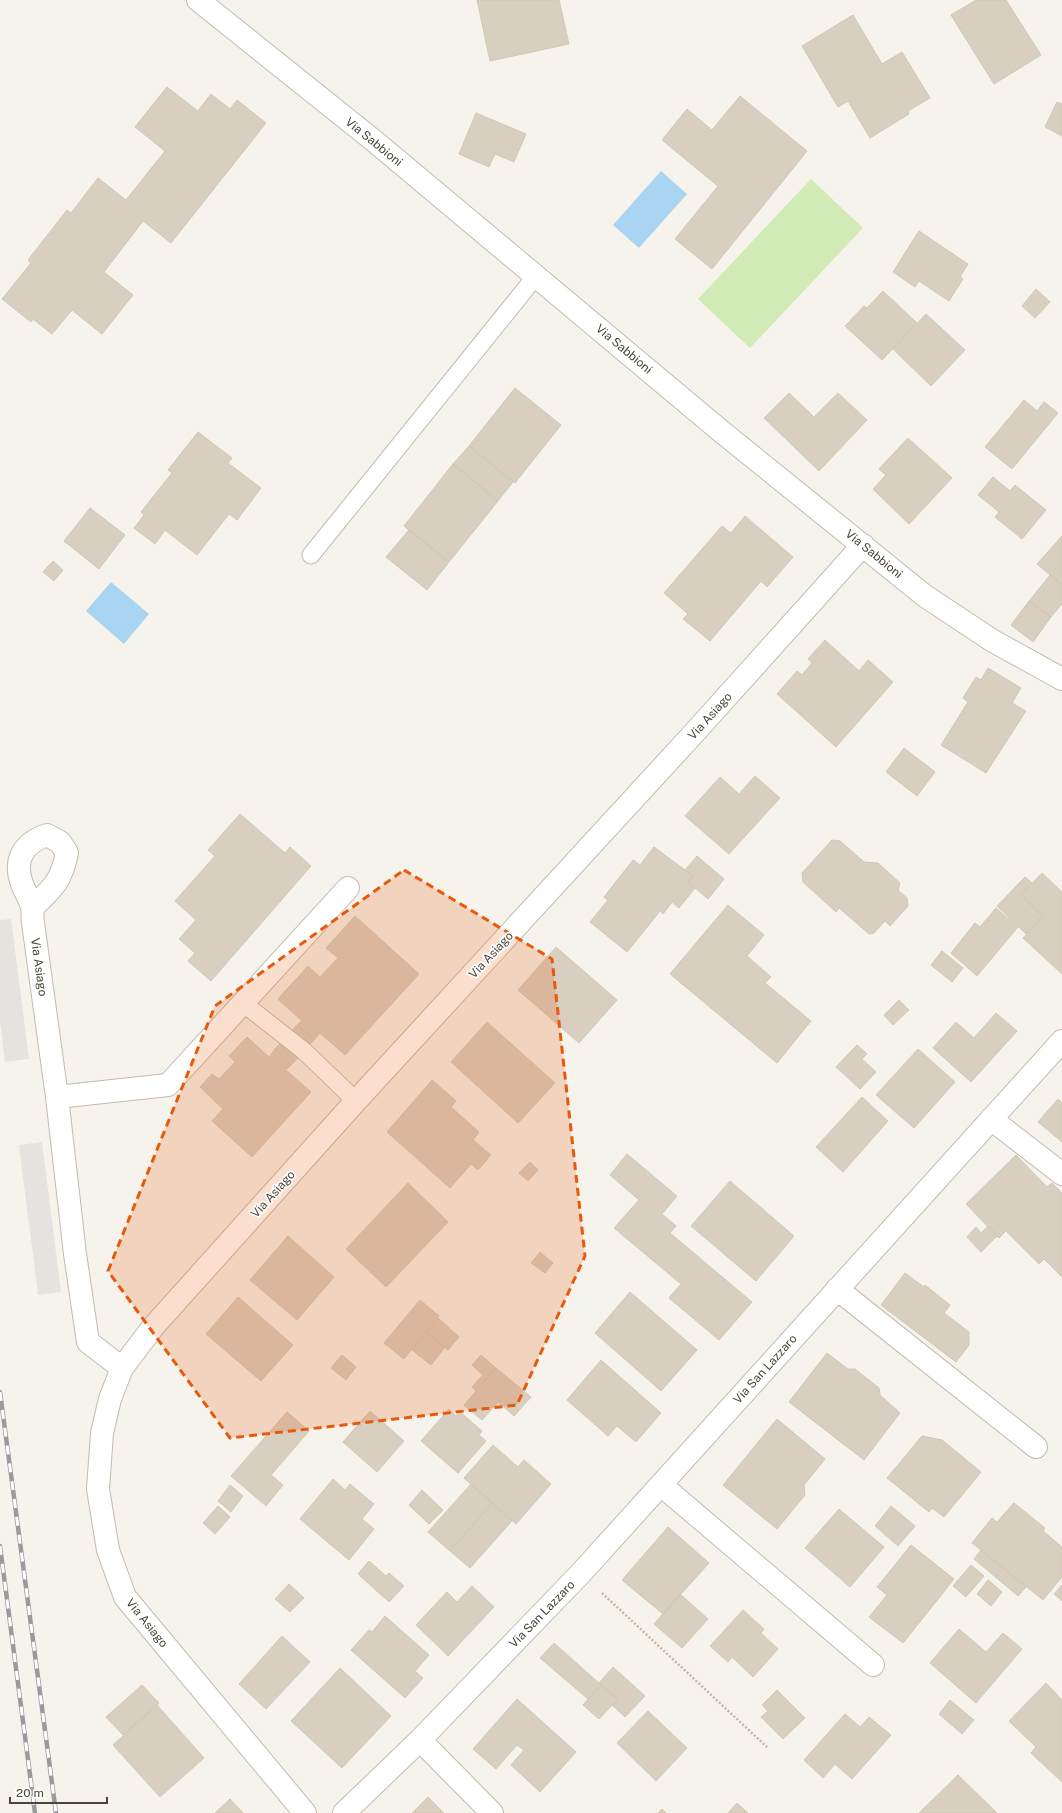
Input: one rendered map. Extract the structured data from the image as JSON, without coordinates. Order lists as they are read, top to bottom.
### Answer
{
  "streets": {
    "street": ["Via Sabbioni", "Via Asiago", "Via San Lazzaro"]
  },
  "crossings": [
    ["Via Sabbioni", "Via Asiago"]
  ],
  "scale_bar": "20 m"
}
